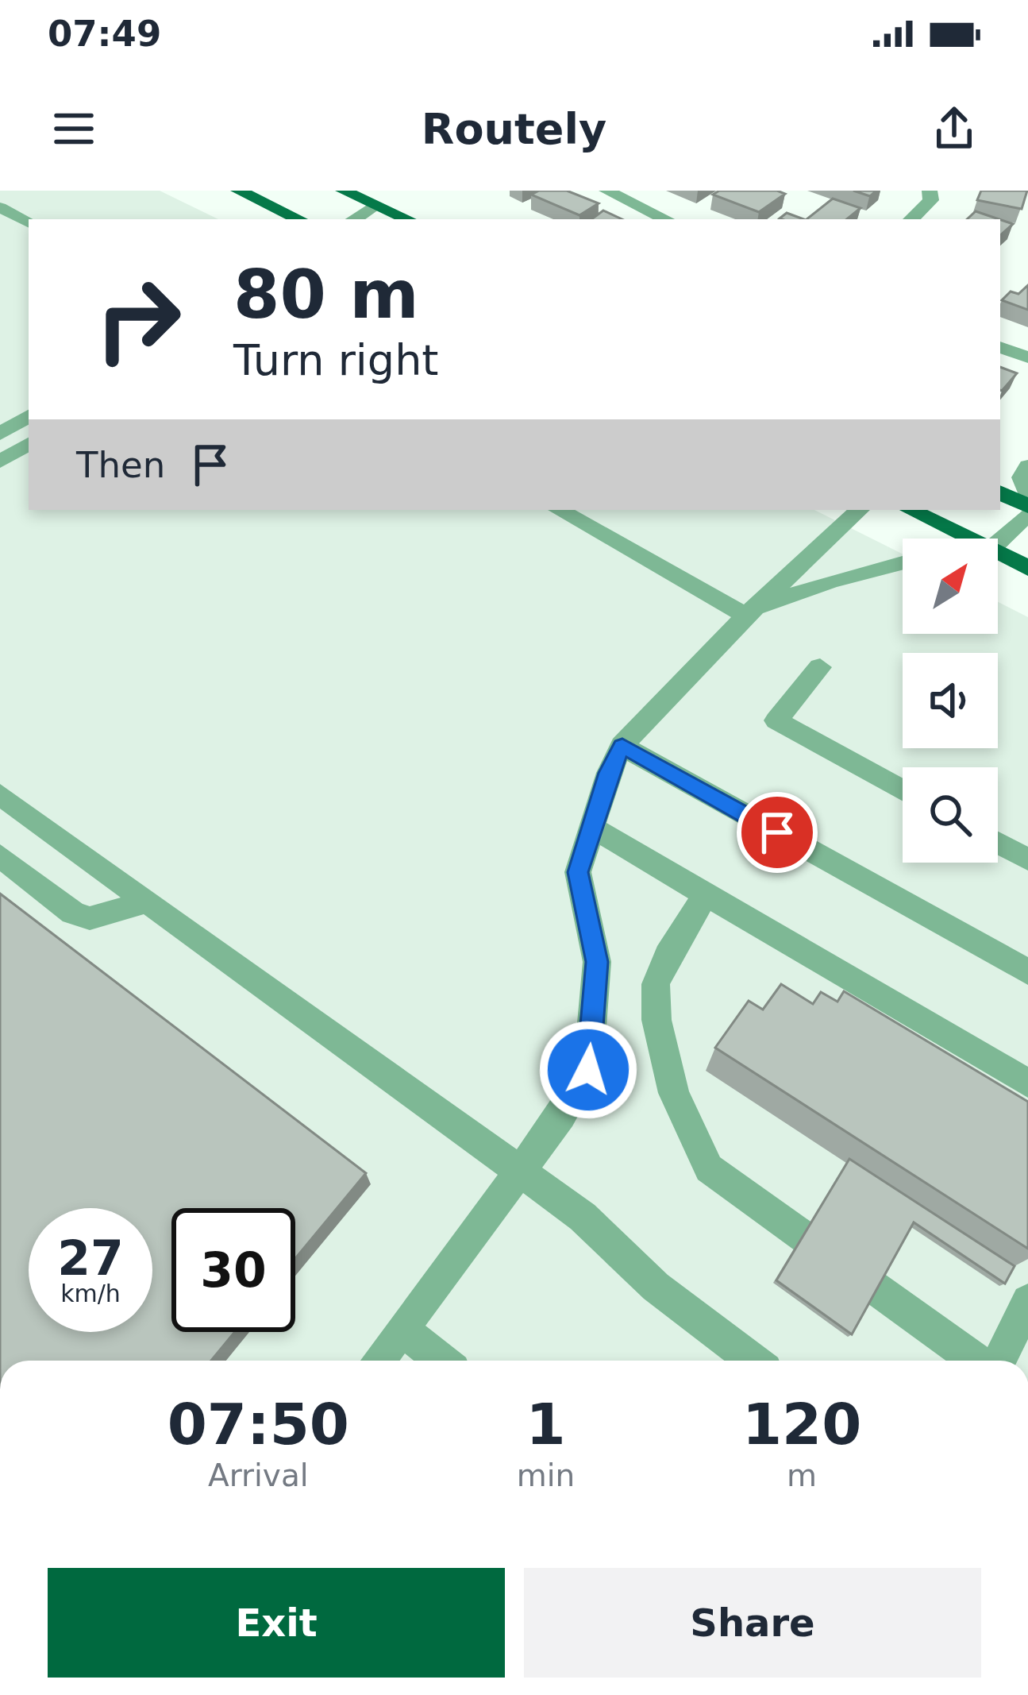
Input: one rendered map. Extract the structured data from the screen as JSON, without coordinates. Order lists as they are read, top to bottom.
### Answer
{
  "north": "top right",
  "page": {
    "status": "07:49",
    "header": "Routely",
    "turn": ["80 m", "Turn right"],
    "then": "Then",
    "speed": "27 km/h",
    "limit": "30",
    "eta": [
      "07:50",
      "Arrival",
      "1",
      "min",
      "120",
      "m"
    ],
    "buttons": ["Exit", "Share"]
  }
}
